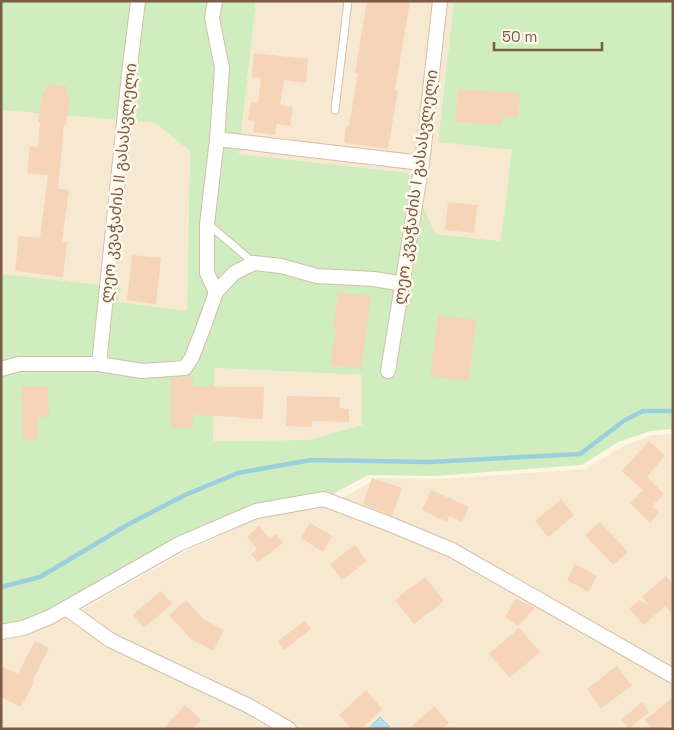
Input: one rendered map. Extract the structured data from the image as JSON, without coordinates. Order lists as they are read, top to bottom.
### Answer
{
  "streets": {
    "street": ["ლეო კვაჭაძის II გასასვლელი", "ლეო კვაჭაძის I გასასვლელი"]
  },
  "scale_bar": "50 m"
}
